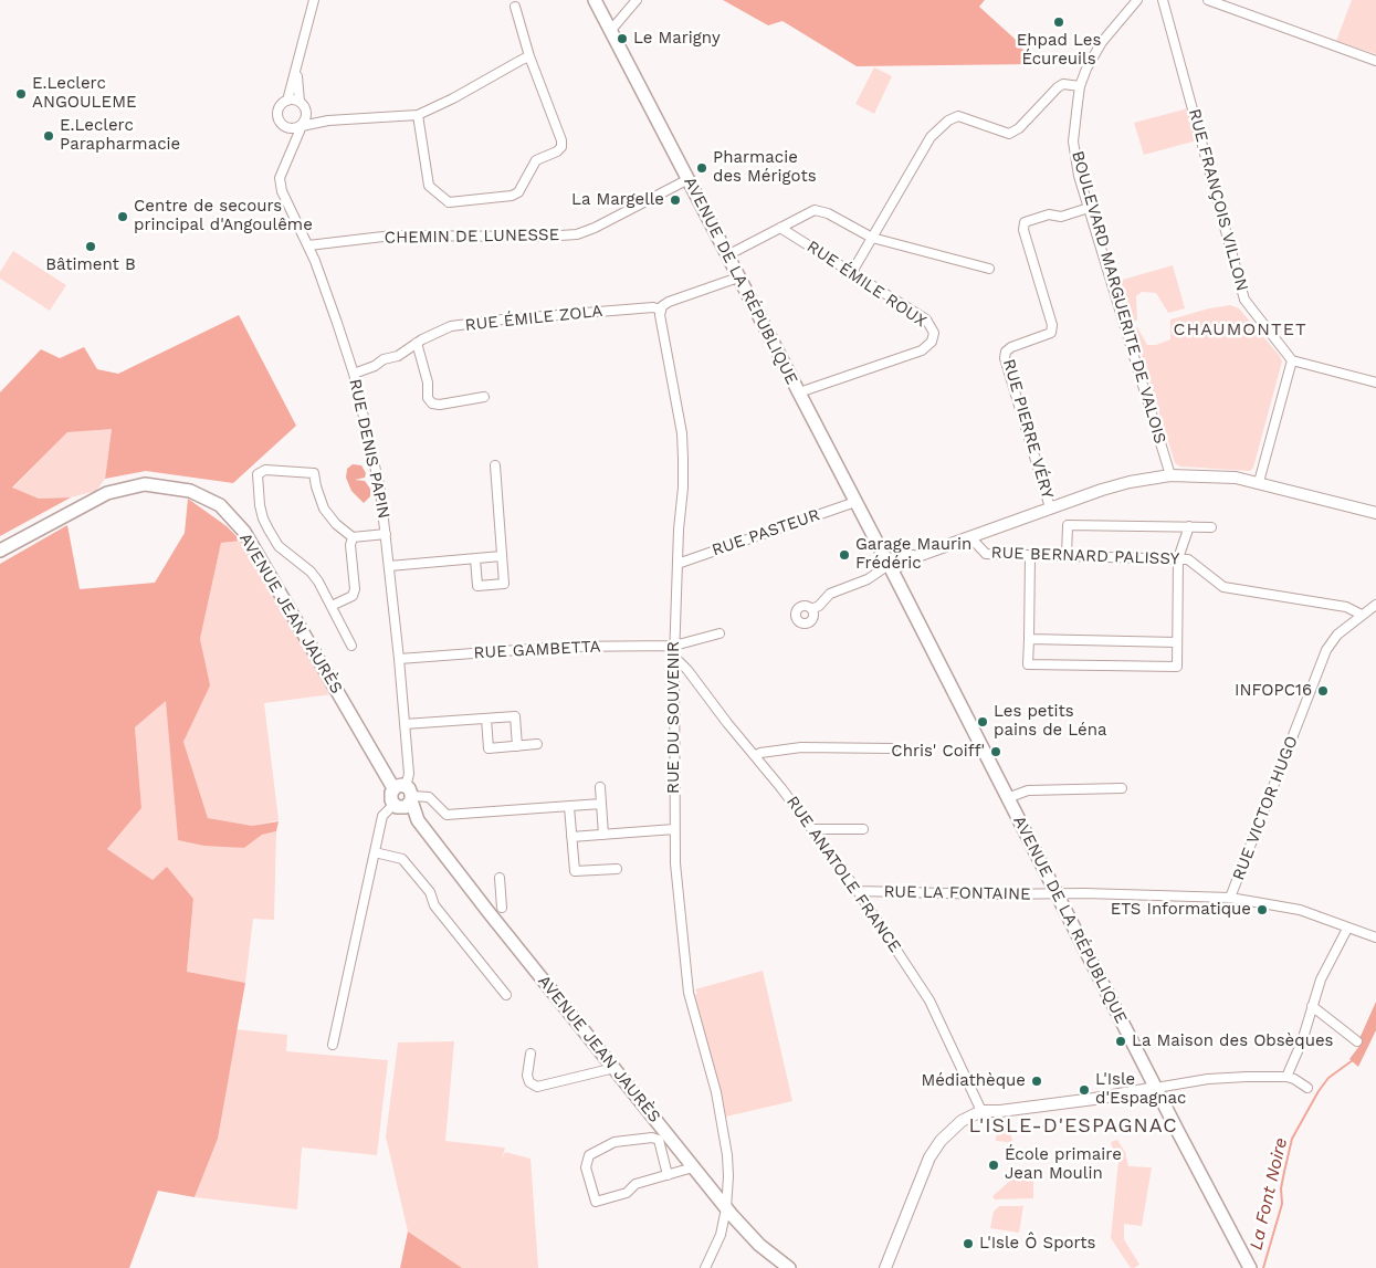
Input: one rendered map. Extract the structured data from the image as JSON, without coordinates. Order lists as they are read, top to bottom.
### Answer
{
  "streets": {
    "main road": ["AVENUE DE LA RÉPUBLIQUE", "AVENUE JEAN JAURÈS"],
    "street": [
      "RUE FRANÇOIS VILLON",
      "CHEMIN DE LUNESSE",
      "RUE ÉMILE ROUX",
      "BOULEVARD MARGUERITE DE VALOIS",
      "RUE ÉMILE ZOLA",
      "RUE PIERRE VÉRY",
      "RUE DENIS PAPIN",
      "RUE PASTEUR",
      "RUE BERNARD PALISSY",
      "RUE GAMBETTA",
      "RUE DU SOUVENIR",
      "RUE VICTOR HUGO",
      "RUE ANATOLE FRANCE",
      "RUE LA FONTAINE"
    ]
  },
  "crossings": [
    ["CHEMIN DE LUNESSE", "AVENUE DE LA RÉPUBLIQUE"],
    ["CHEMIN DE LUNESSE", "RUE DENIS PAPIN"],
    ["AVENUE DE LA RÉPUBLIQUE", "RUE ÉMILE ROUX"],
    ["AVENUE DE LA RÉPUBLIQUE", "RUE PASTEUR"],
    ["AVENUE DE LA RÉPUBLIQUE", "RUE VICTOR HUGO"],
    ["AVENUE DE LA RÉPUBLIQUE", "RUE LA FONTAINE"],
    ["BOULEVARD MARGUERITE DE VALOIS", "RUE PIERRE VÉRY"],
    ["RUE ÉMILE ZOLA", "RUE DENIS PAPIN"],
    ["RUE ÉMILE ZOLA", "RUE DU SOUVENIR"],
    ["RUE DENIS PAPIN", "AVENUE JEAN JAURÈS"],
    ["RUE DENIS PAPIN", "RUE GAMBETTA"],
    ["RUE PASTEUR", "RUE DU SOUVENIR"],
    ["RUE BERNARD PALISSY", "RUE VICTOR HUGO"],
    ["AVENUE JEAN JAURÈS", "RUE DU SOUVENIR"],
    ["RUE GAMBETTA", "RUE DU SOUVENIR"],
    ["RUE DU SOUVENIR", "RUE ANATOLE FRANCE"],
    ["RUE VICTOR HUGO", "RUE LA FONTAINE"],
    ["RUE ANATOLE FRANCE", "RUE LA FONTAINE"]
  ],
  "districts": ["CHAUMONTET", "L'ISLE-D'ESPAGNAC"],
  "water": ["La Font Noire"],
  "places": [
    "Ehpad Les Écureuils",
    "Le Marigny",
    "E.Leclerc ANGOULEME",
    "E.Leclerc Parapharmacie",
    "Pharmacie des Mérigots",
    "La Margelle",
    "Centre de secours principal d'Angoulême",
    "Bâtiment B",
    "Garage Maurin Frédéric",
    "INFOPC16",
    "Les petits pains de Léna",
    "Chris' Coiff'",
    "ETS Informatique",
    "La Maison des Obsèques",
    "Médiathèque",
    "L'Isle d'Espagnac",
    "École primaire Jean Moulin",
    "L'Isle Ô Sports"
  ]
}
